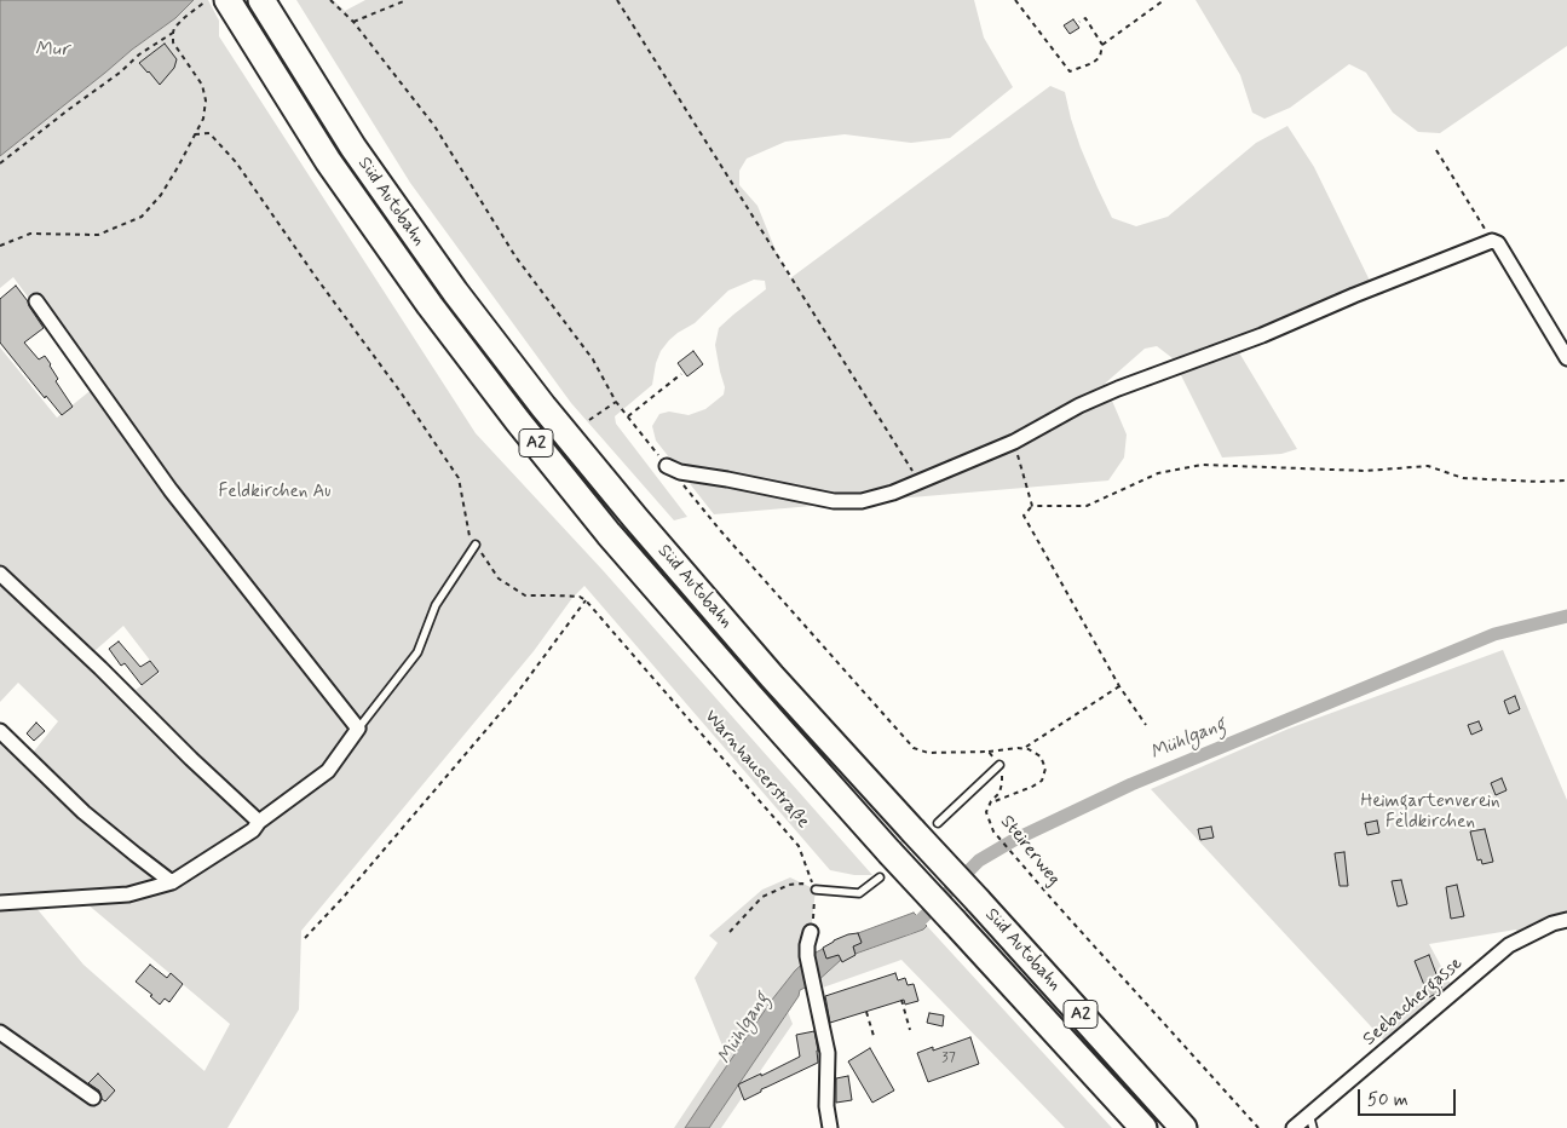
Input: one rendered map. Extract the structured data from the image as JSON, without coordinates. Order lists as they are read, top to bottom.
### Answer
{
  "streets": {
    "highway": ["Süd Autobahn", "A2"],
    "street": ["Seebachergasse"],
    "path": ["Warnhauserstraße", "Steirerweg"]
  },
  "water": ["Mur", "Mühlgang"],
  "parks": ["Feldkirchen Au", "Heimgartenverein Feldkirchen"],
  "house_numbers": ["37"],
  "scale_bar": "50 m"
}
